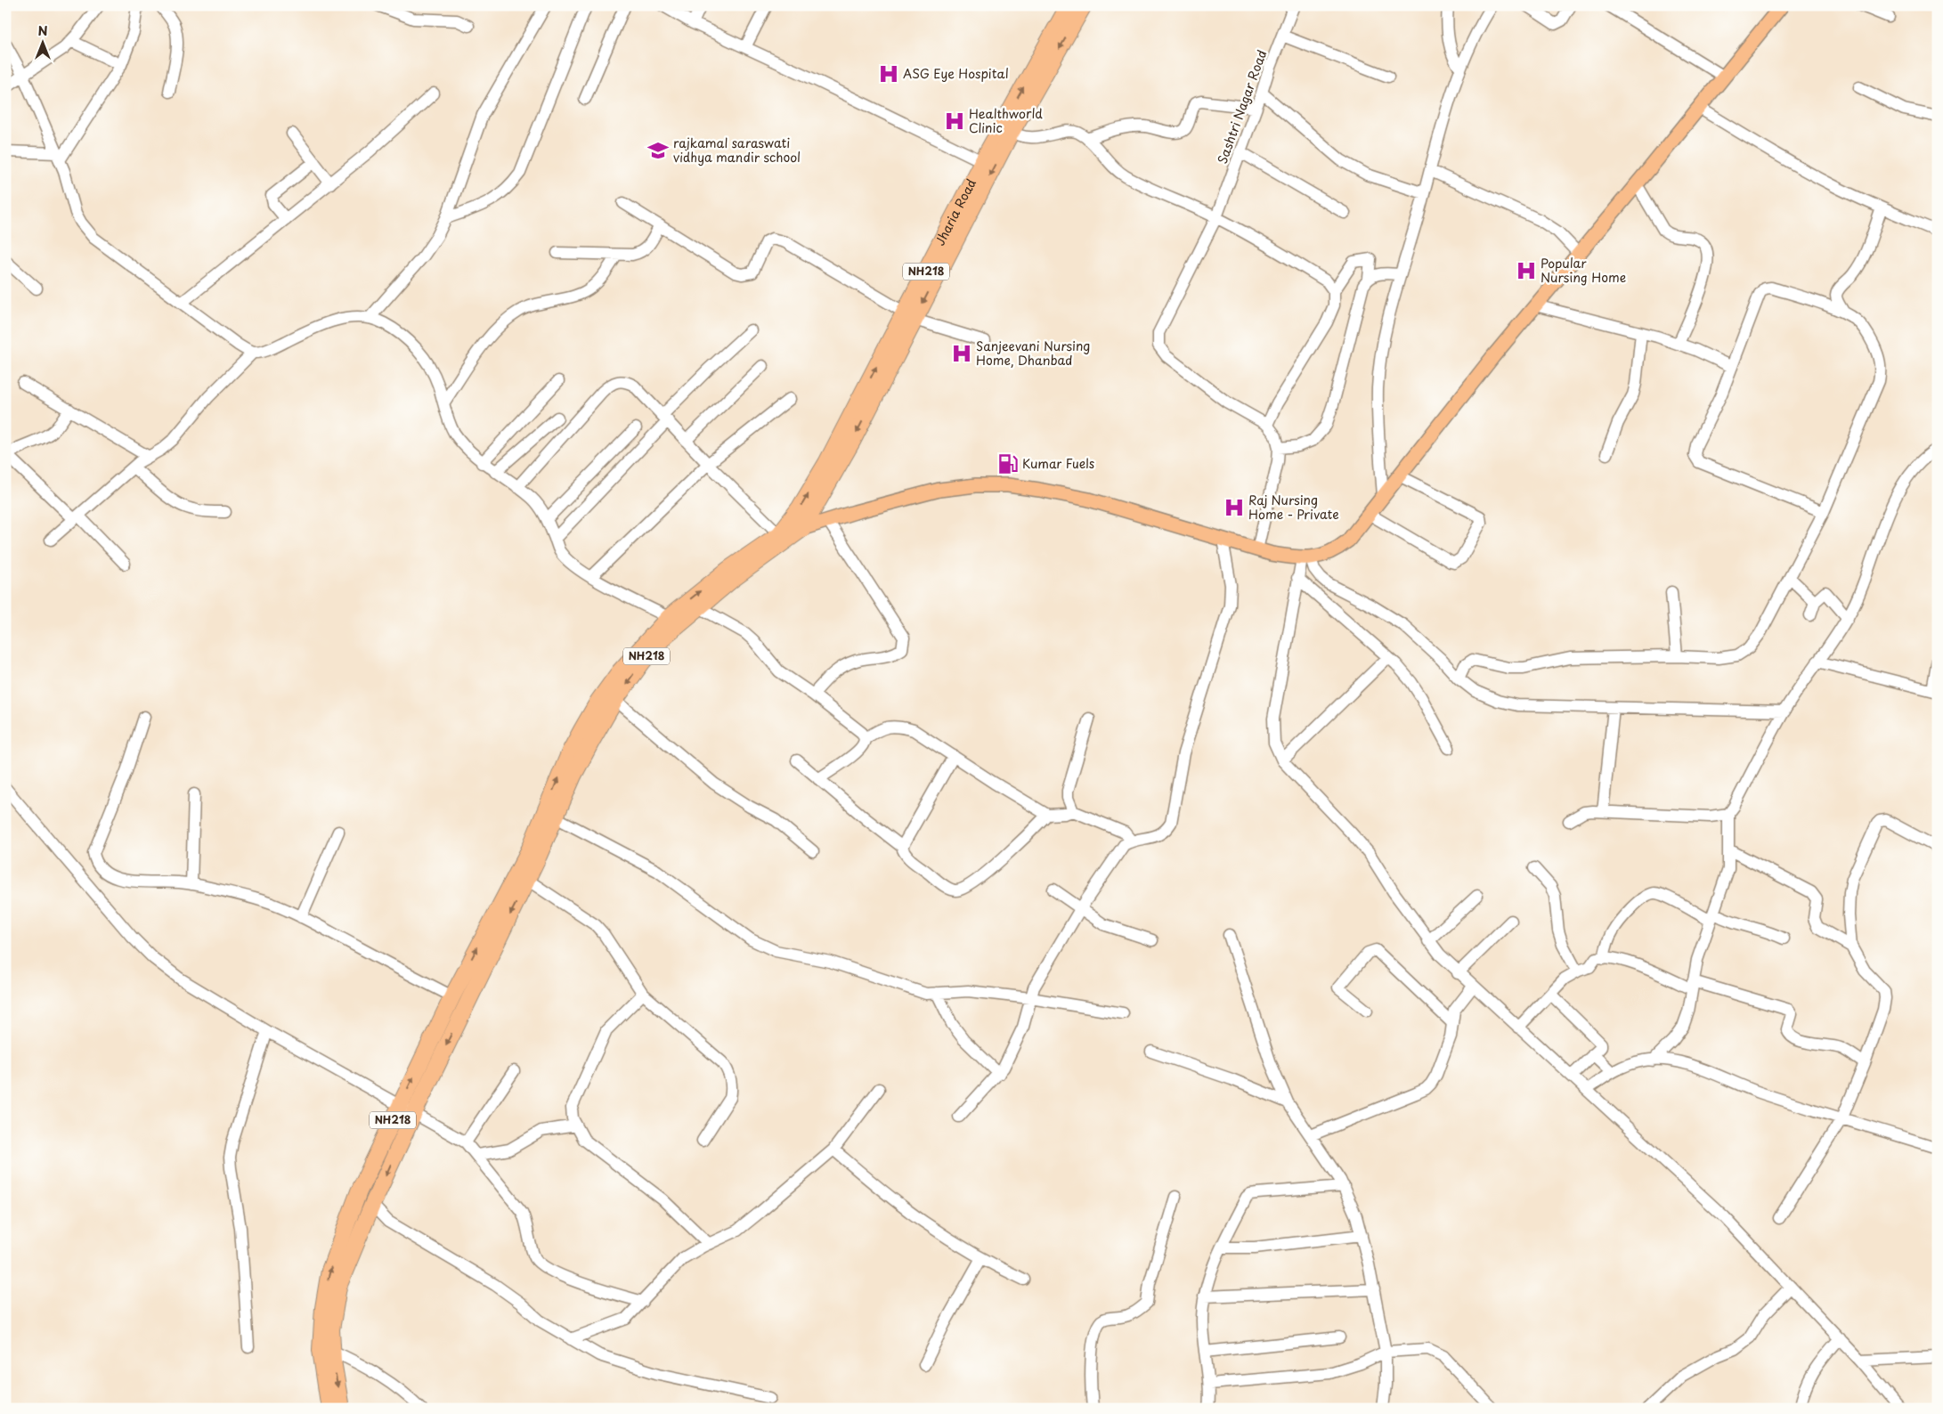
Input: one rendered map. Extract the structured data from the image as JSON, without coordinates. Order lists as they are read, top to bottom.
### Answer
{
  "streets": {
    "highway": ["Jharia Road", "NH218"],
    "street": ["Sashtri Nagar Road"]
  },
  "crossings": [
    ["Jharia Road", "NH218"]
  ],
  "places": {
    "hospital": [
      "ASG Eye Hospital",
      "Healthworld Clinic",
      "Popular Nursing Home",
      "Sanjeevani Nursing Home, Dhanbad",
      "Raj Nursing Home - Private"
    ],
    "school or university": ["rajkamal saraswati vidhya mandir school"],
    "fuel station": ["Kumar Fuels"]
  },
  "north": "top"
}
